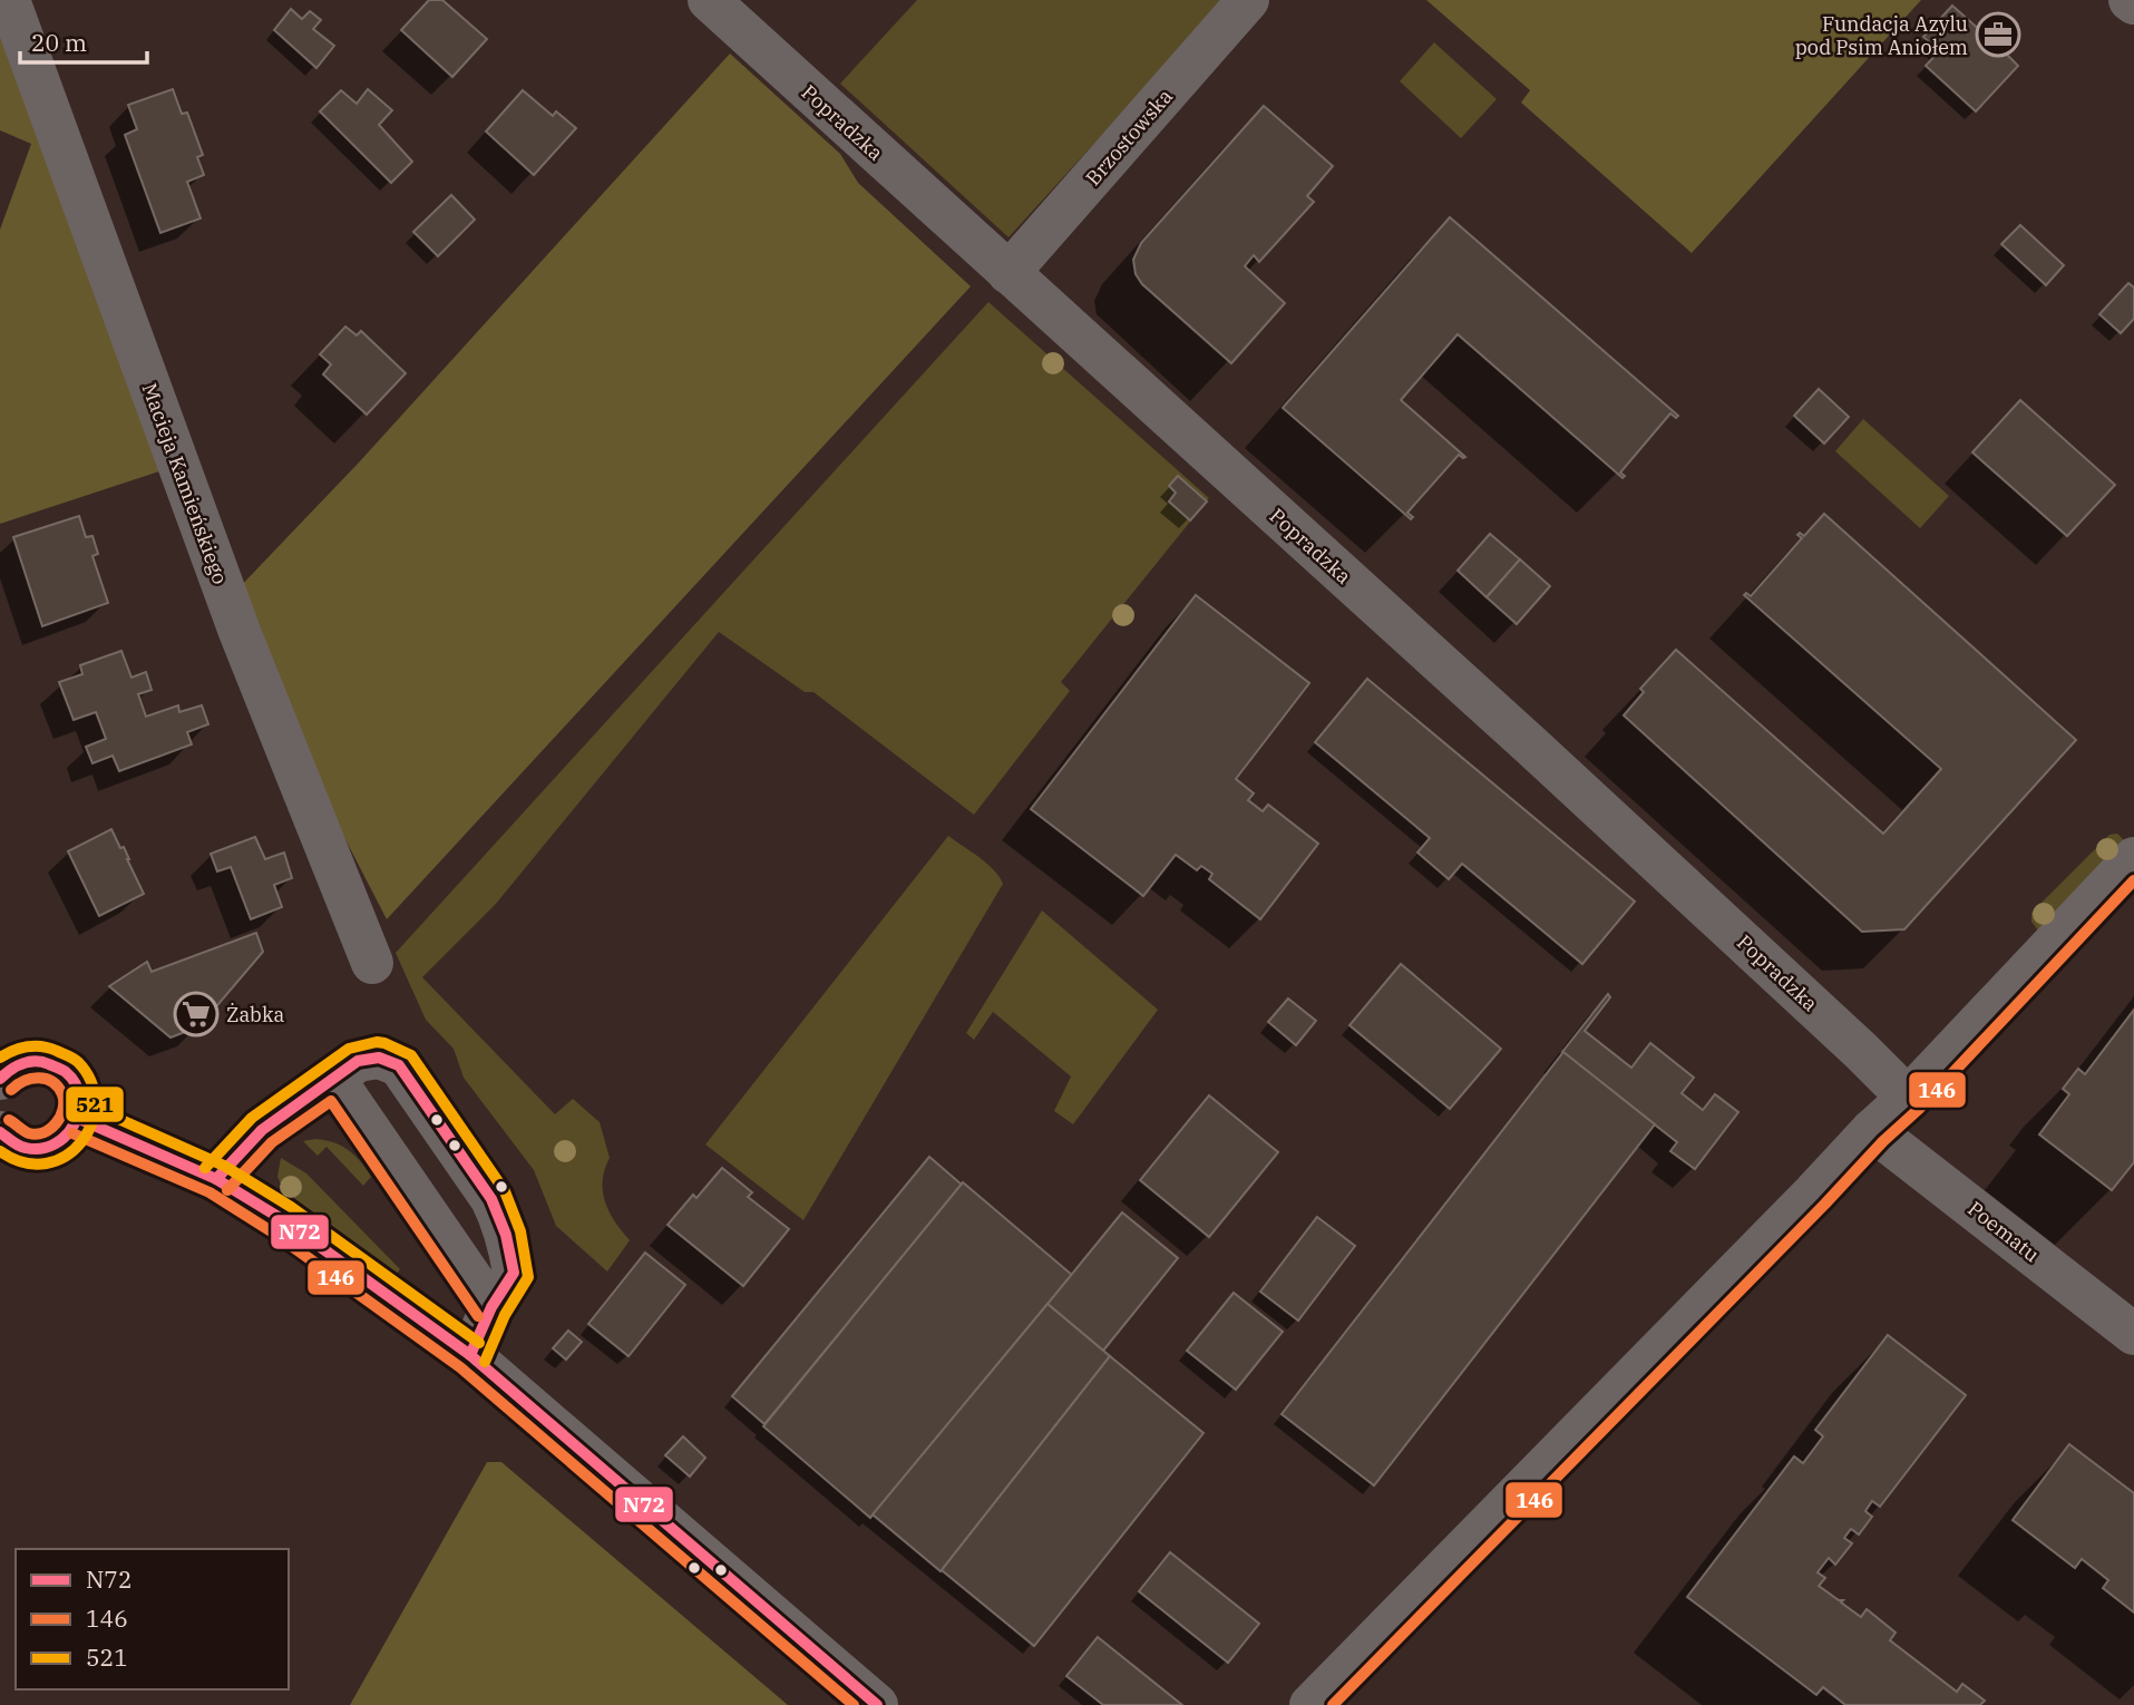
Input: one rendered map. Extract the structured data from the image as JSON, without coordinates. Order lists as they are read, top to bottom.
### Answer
{
  "streets": {
    "street": [
      "Popradzka",
      "Brzostowska",
      "Macieja Kamieńskiego",
      "Poematu"
    ]
  },
  "crossings": [
    ["Popradzka", "Brzostowska"]
  ],
  "places": {
    "office": ["Fundacja Azylu pod Psim Aniołem"],
    "supermarket": ["Żabka"]
  },
  "lines": ["transit line 146", "transit line 521", "transit line N72"],
  "legend": ["N72", "146", "521"],
  "scale_bar": "20 m"
}
